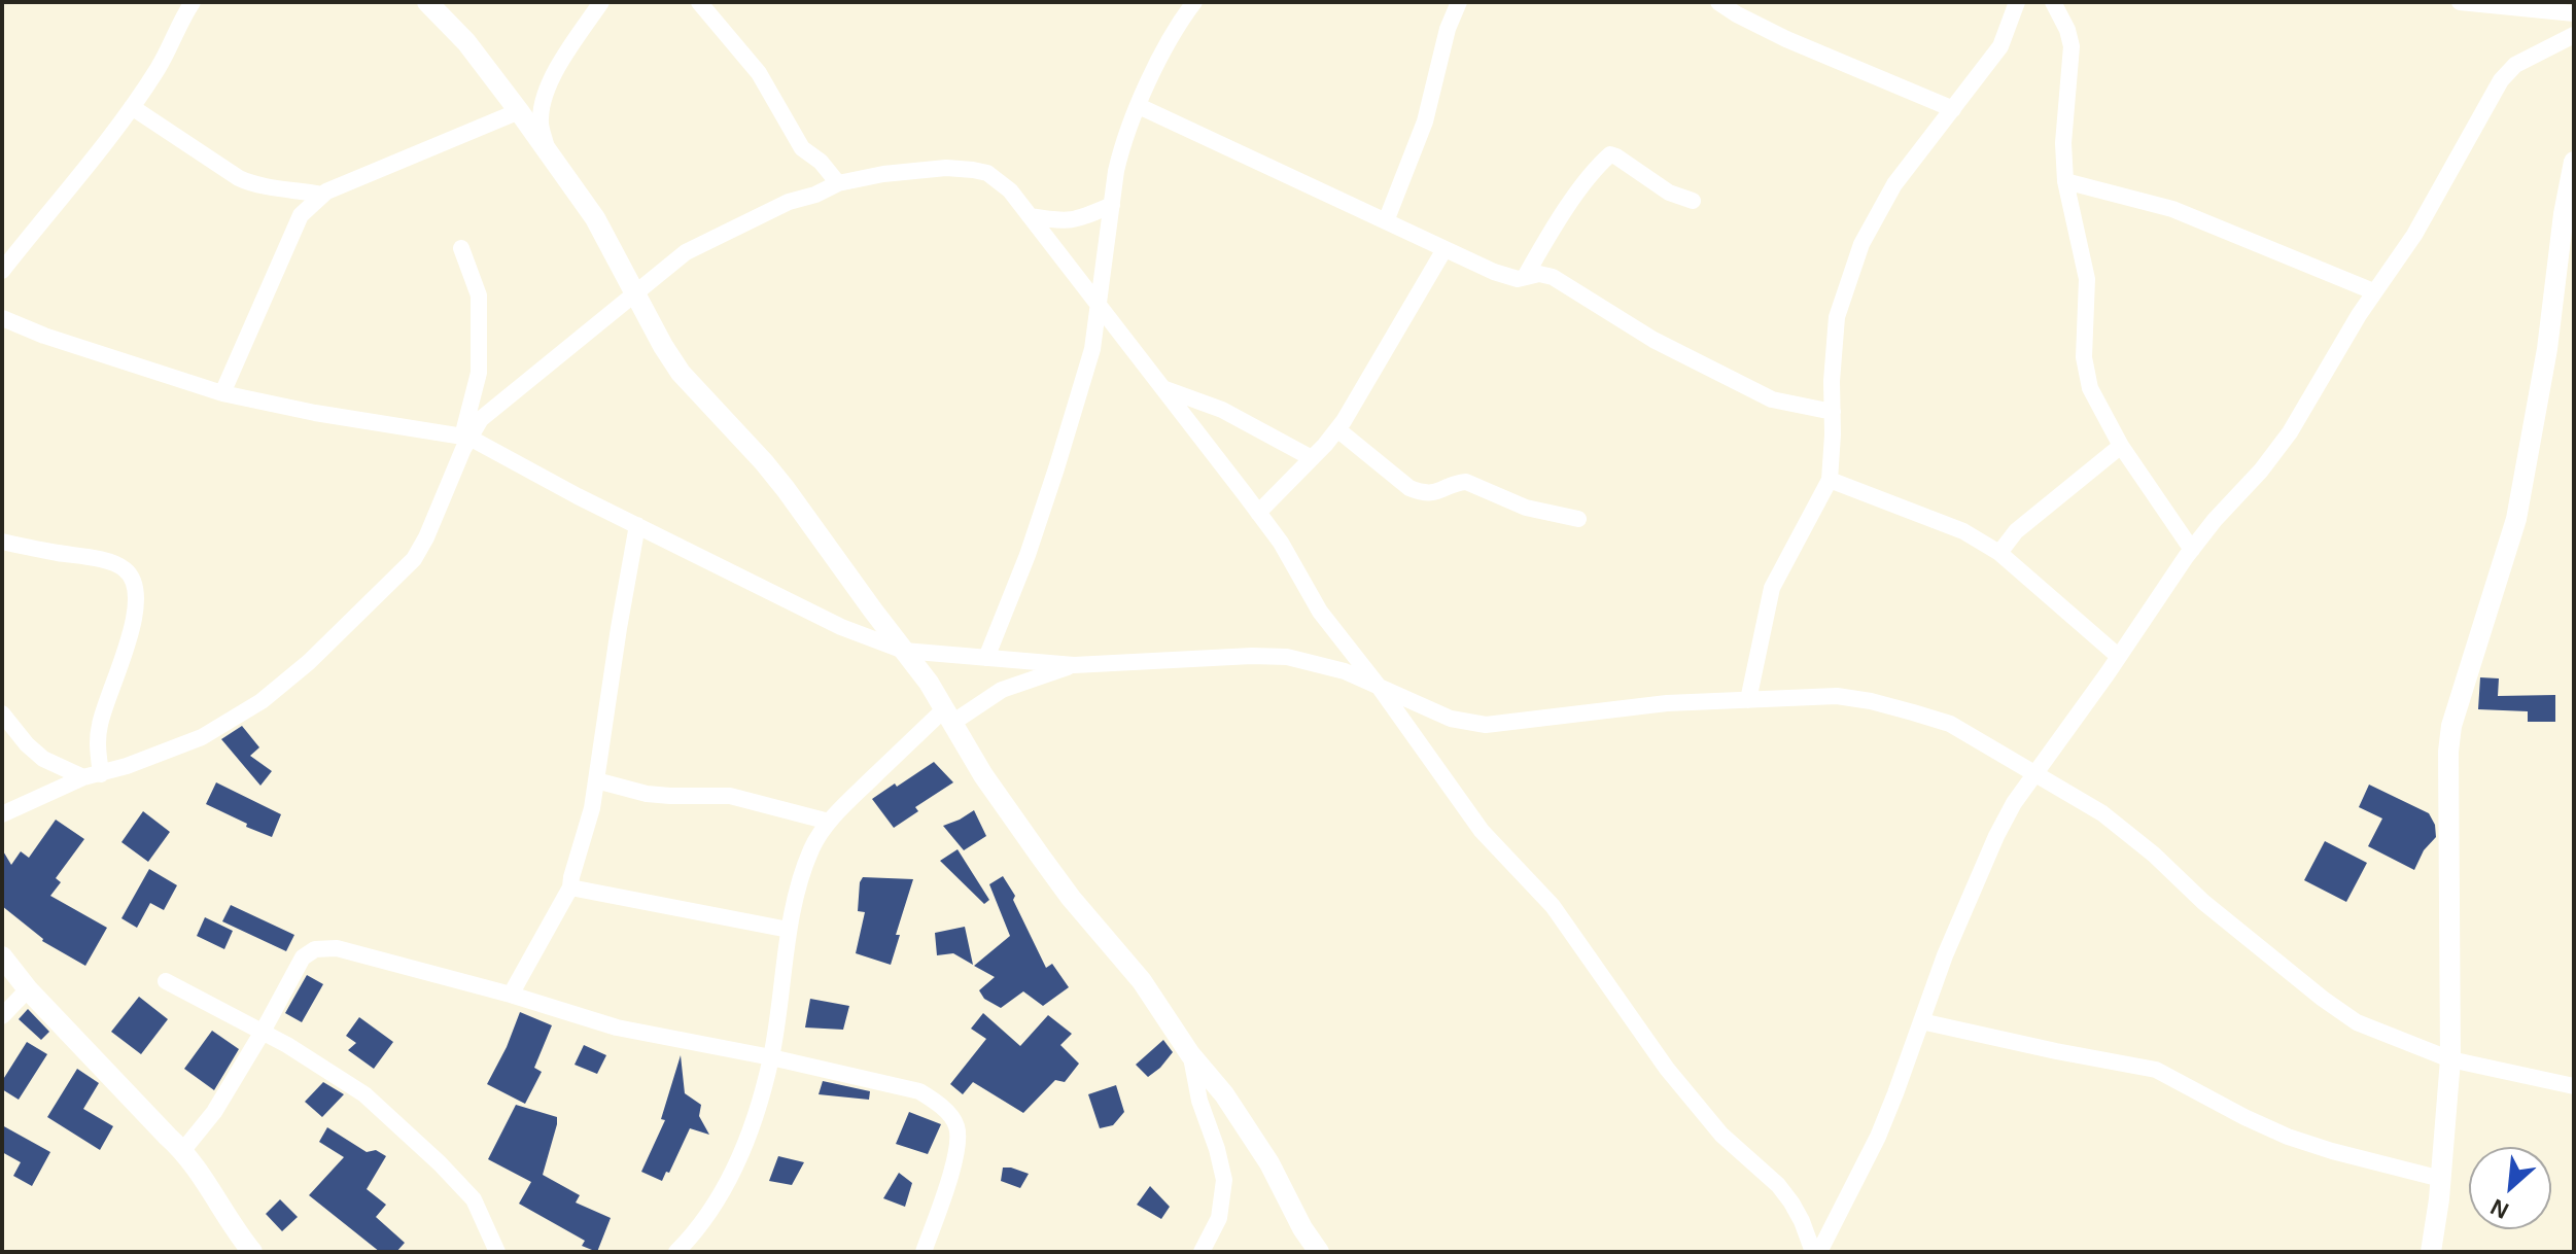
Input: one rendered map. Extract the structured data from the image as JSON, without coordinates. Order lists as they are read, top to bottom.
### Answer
{
  "north": "bottom left"
}
